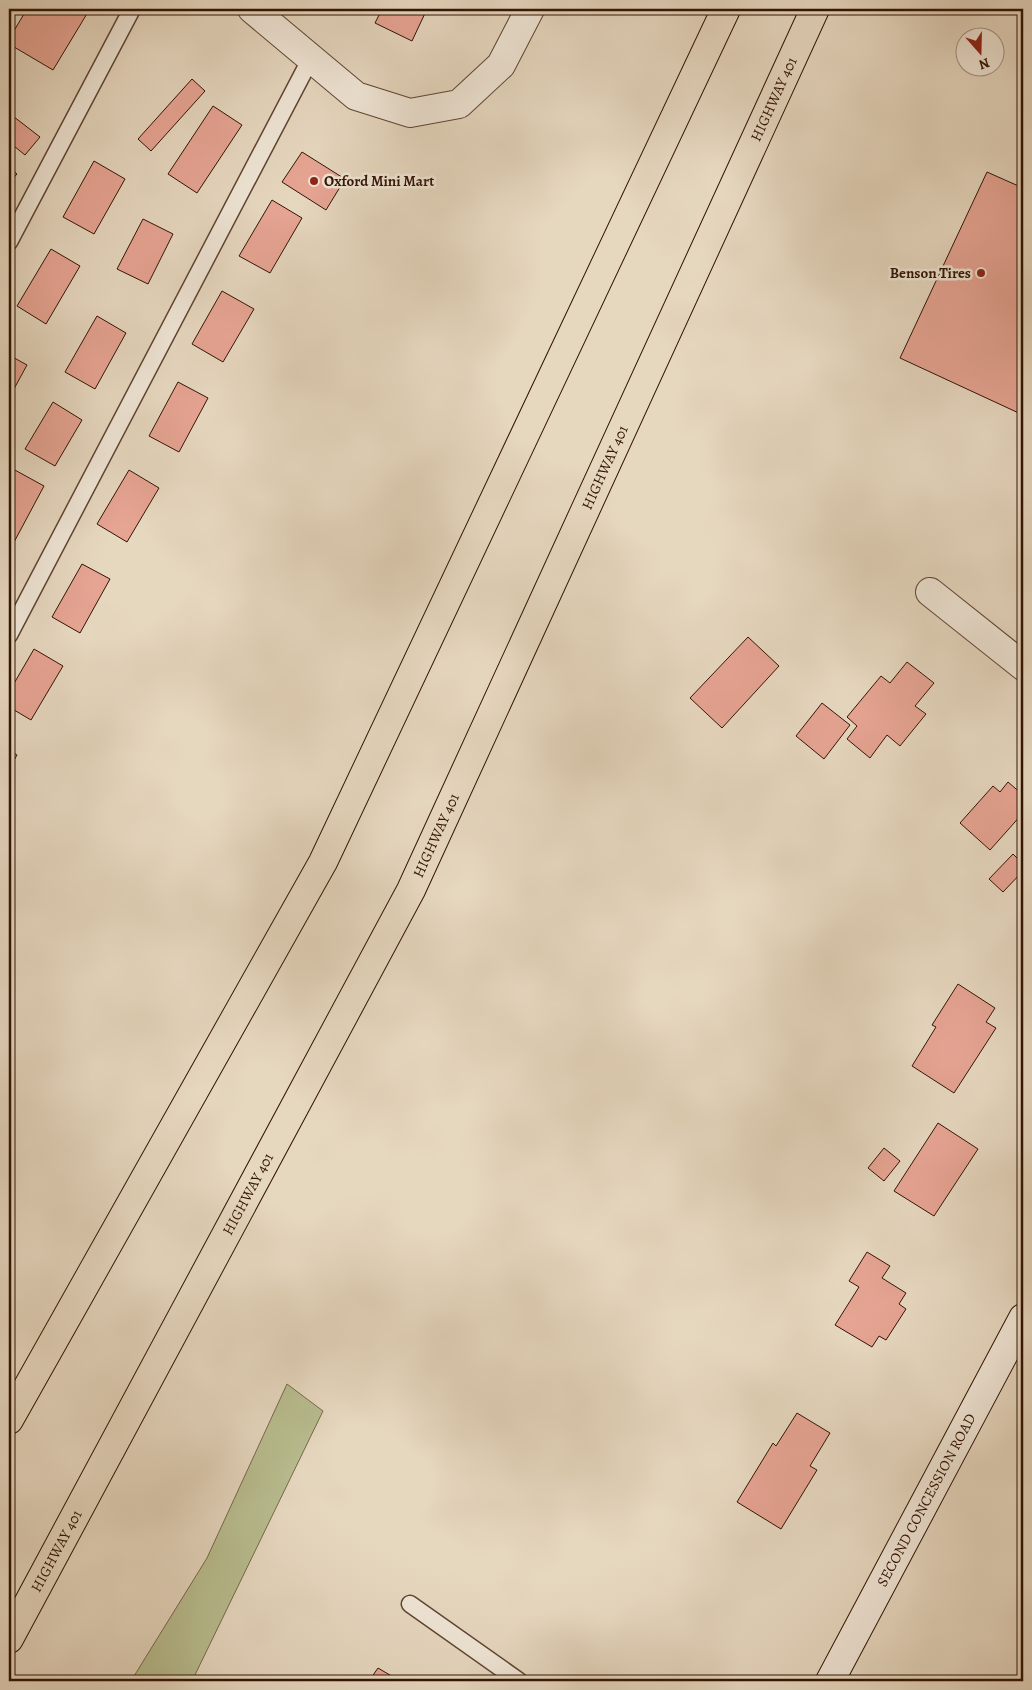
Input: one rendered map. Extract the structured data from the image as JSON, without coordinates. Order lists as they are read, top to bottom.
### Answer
{
  "streets": {
    "highway": ["HIGHWAY 401"],
    "street": ["SECOND CONCESSION ROAD"]
  },
  "places": ["Oxford Mini Mart", "Benson Tires"],
  "north": "bottom"
}
